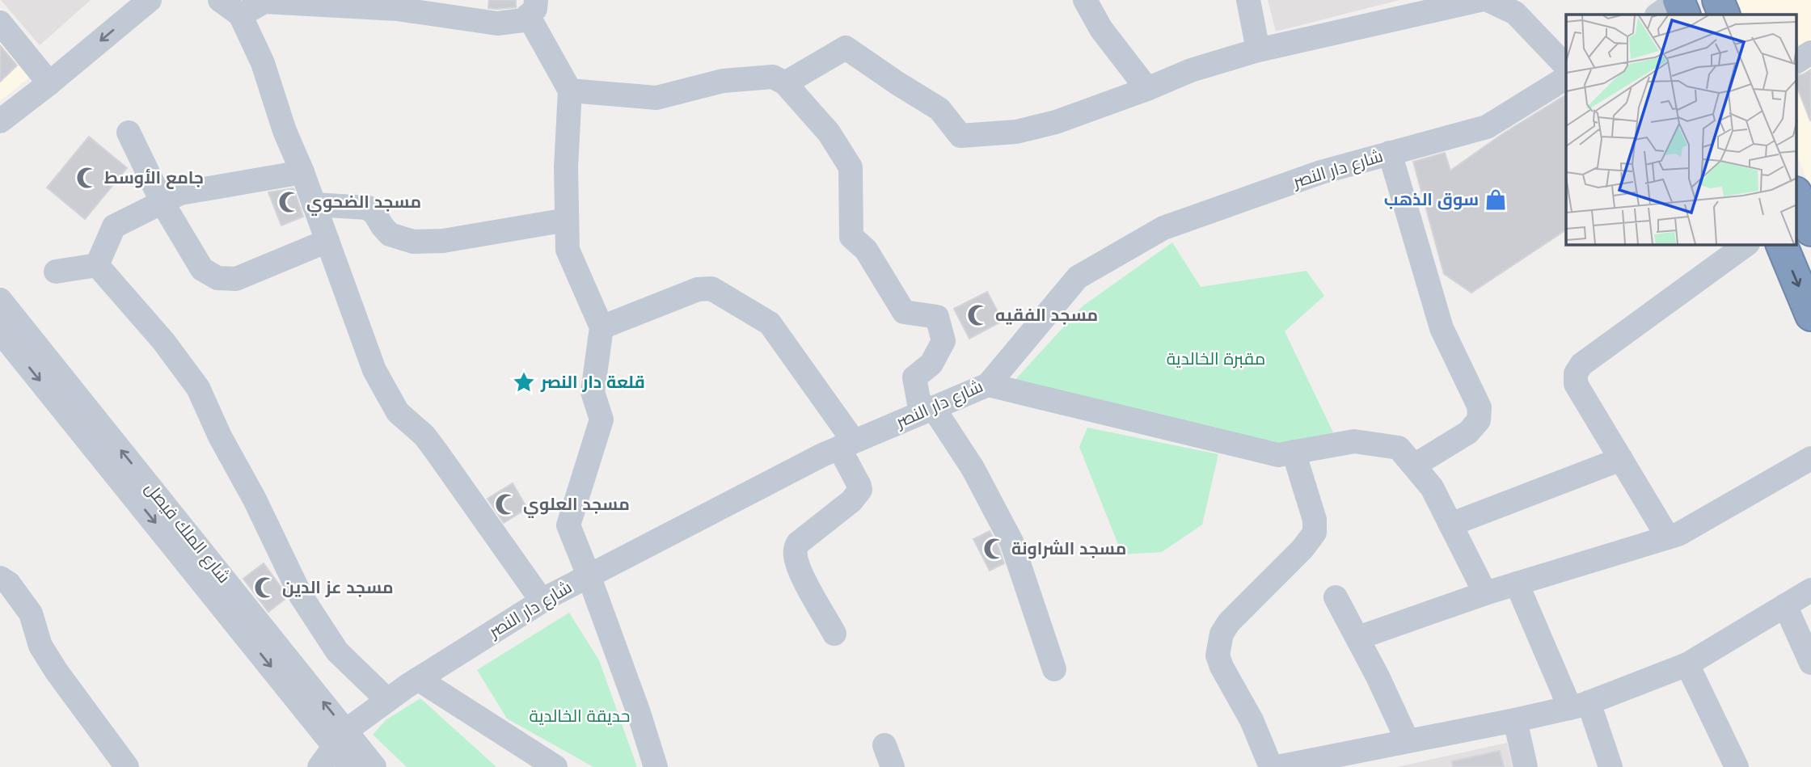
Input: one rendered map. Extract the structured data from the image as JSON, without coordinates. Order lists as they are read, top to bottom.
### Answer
{
  "streets": {
    "street": ["شارع دار النصر", "شارع الملك فيصل"]
  },
  "crossings": [
    ["شارع دار النصر", "شارع الملك فيصل"]
  ],
  "parks": ["مقبرة الخالدية", "حديقة الخالدية"],
  "places": {
    "mosque": [
      "جامع الأوسط",
      "مسجد الضحوي",
      "مسجد الفقيه",
      "مسجد العلوي",
      "مسجد الشراونة",
      "مسجد عز الدين"
    ],
    "shop": ["سوق الذهب"],
    "place": ["قلعة دار النصر"]
  }
}
